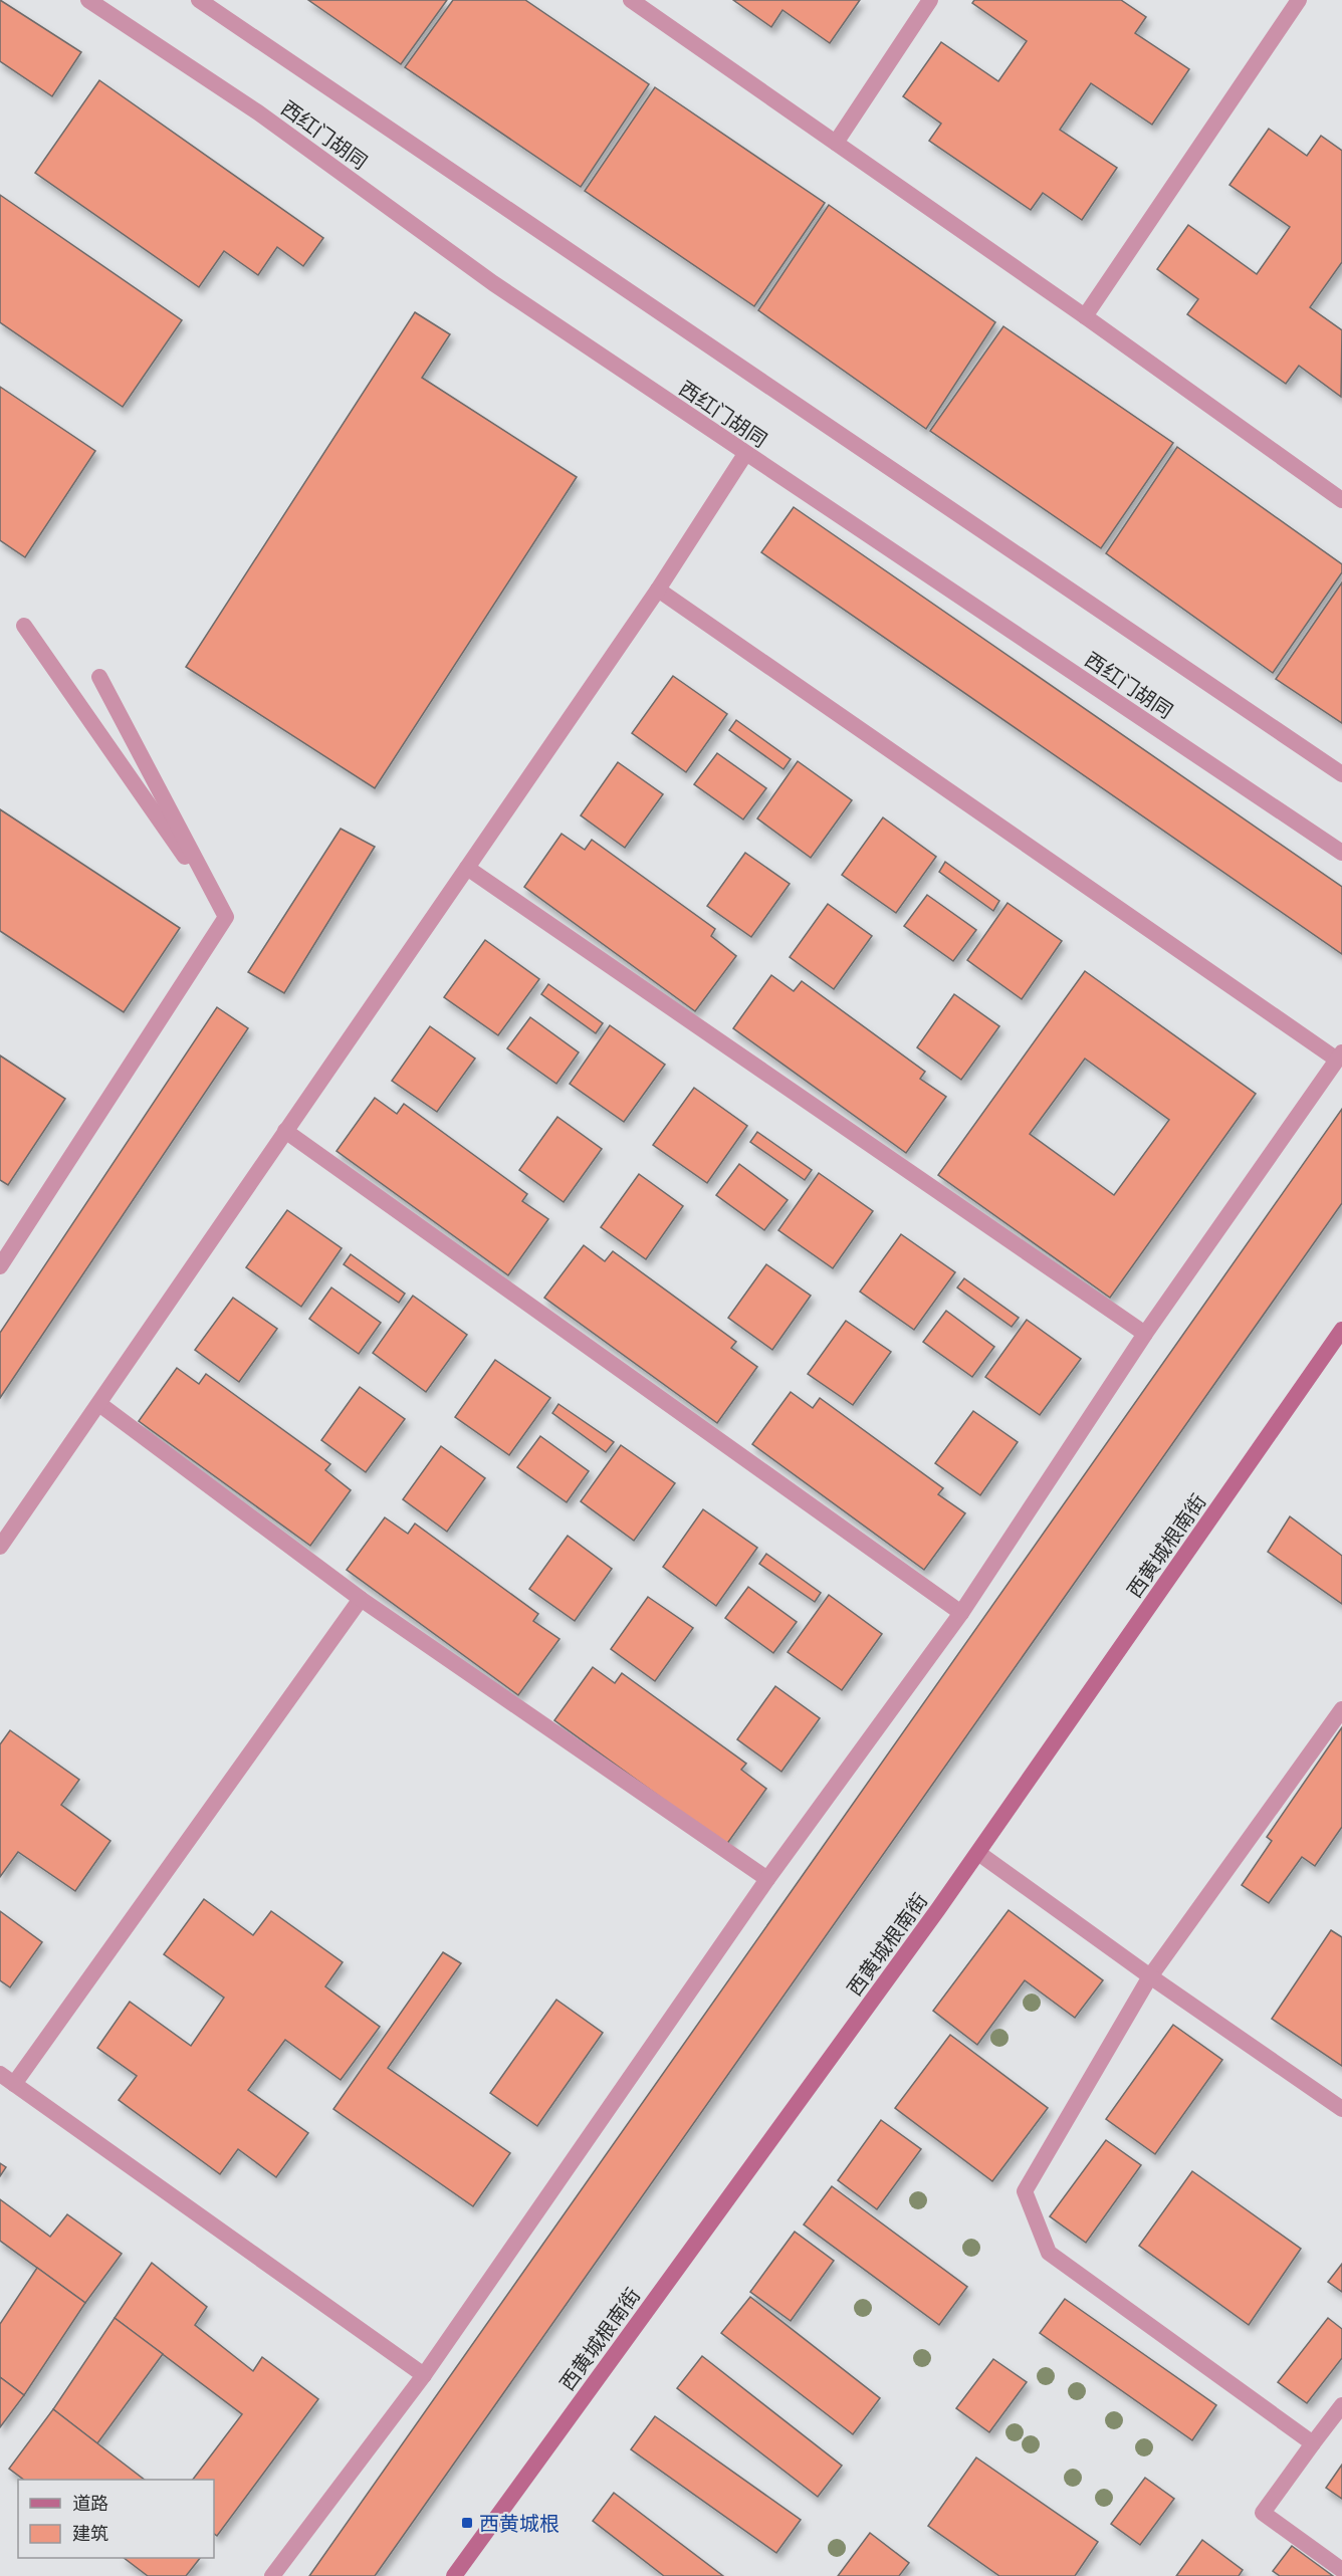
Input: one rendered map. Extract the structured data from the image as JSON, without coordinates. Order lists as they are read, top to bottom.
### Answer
{
  "streets": {
    "main road": ["西黄城根南街"],
    "street": ["西红门胡同"]
  },
  "places": {
    "transit": ["西黄城根"]
  },
  "legend": ["道路", "建筑"]
}
